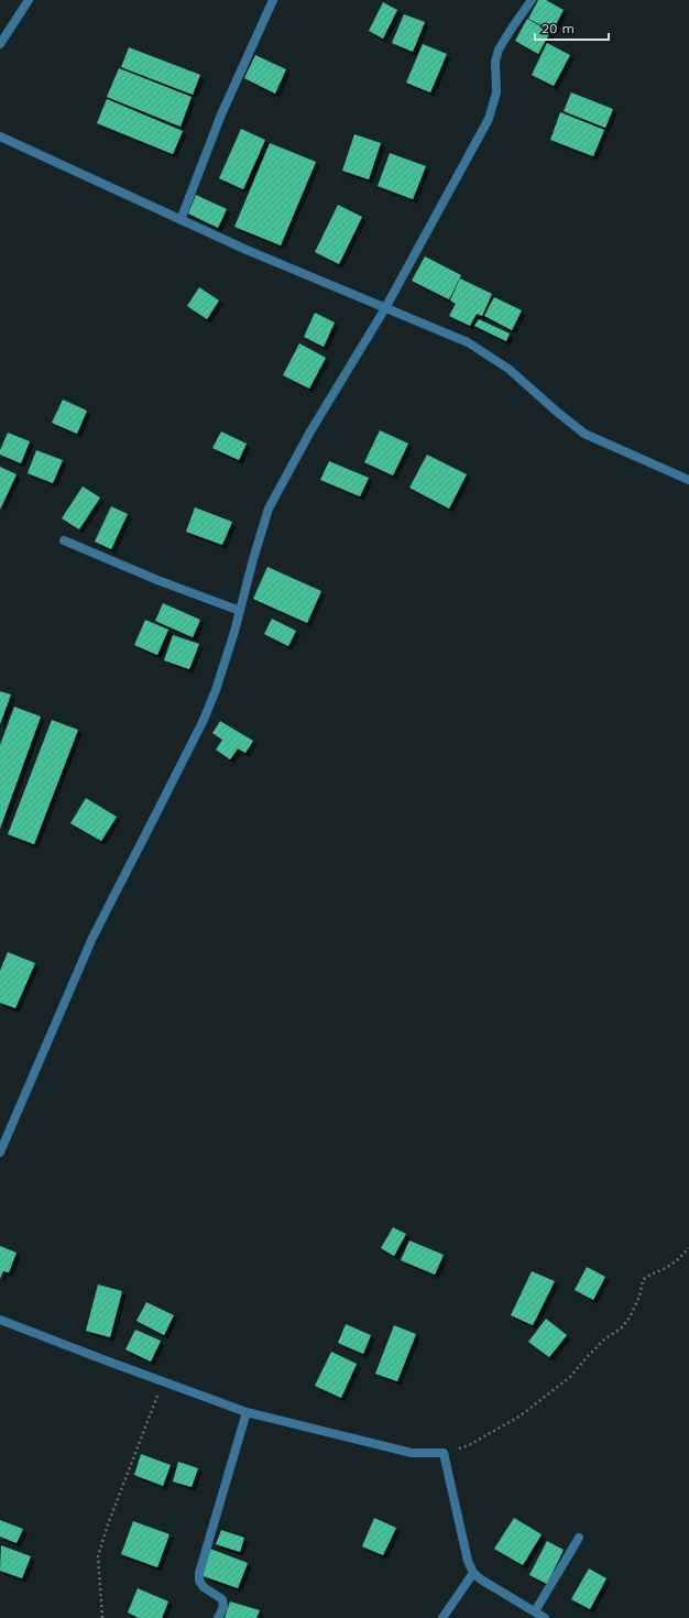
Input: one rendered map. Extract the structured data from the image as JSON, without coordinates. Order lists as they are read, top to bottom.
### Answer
{
  "scale_bar": "20 m"
}
